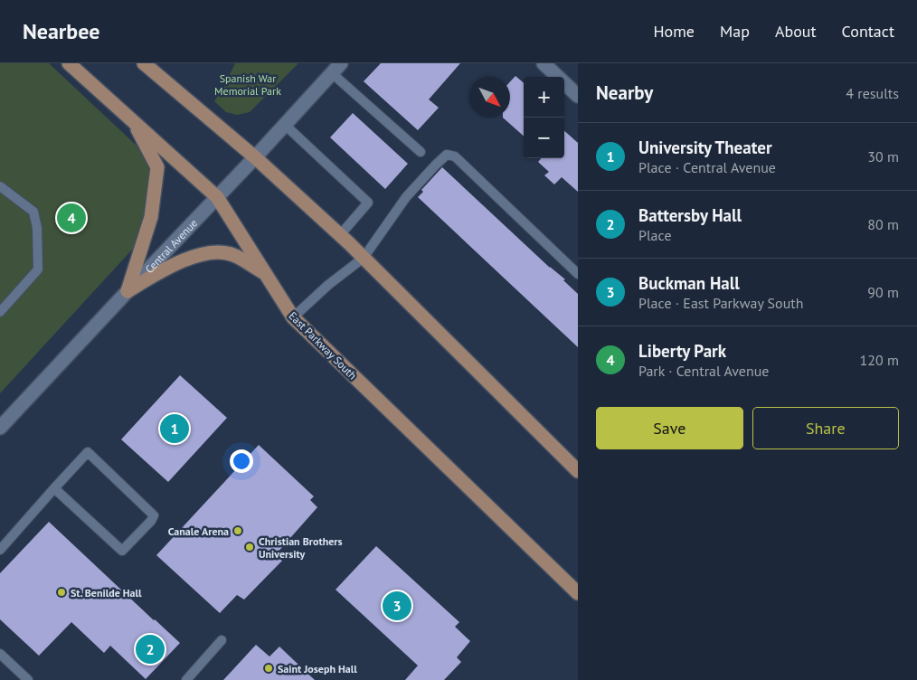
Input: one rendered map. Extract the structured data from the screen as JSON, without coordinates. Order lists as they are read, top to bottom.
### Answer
{
  "streets": {
    "main road": ["Central Avenue", "East Parkway South"]
  },
  "crossings": [
    ["Central Avenue", "East Parkway South"]
  ],
  "parks": ["Spanish War Memorial Park"],
  "places": [
    "Canale Arena",
    "Christian Brothers University",
    "St. Benilde Hall",
    "Saint Joseph Hall"
  ],
  "north": "bottom right",
  "page": {
    "header": "Nearbee",
    "nav": [
      "Home",
      "Map",
      "About",
      "Contact"
    ],
    "heading": ["Nearby", "4 results"],
    "map_buttons": ["+", "−"],
    "list": [
      {
        "mark": "1",
        "name": "University Theater",
        "note": "Place · Central Avenue",
        "value": "30 m"
      },
      {
        "mark": "2",
        "name": "Battersby Hall",
        "note": "Place",
        "value": "80 m"
      },
      {
        "mark": "3",
        "name": "Buckman Hall",
        "note": "Place · East Parkway South",
        "value": "90 m"
      },
      {
        "mark": "4",
        "name": "Liberty Park",
        "note": "Park · Central Avenue",
        "value": "120 m"
      }
    ],
    "pins": [
      "4",
      "1",
      "3",
      "2"
    ],
    "buttons": ["Save", "Share"]
  }
}
